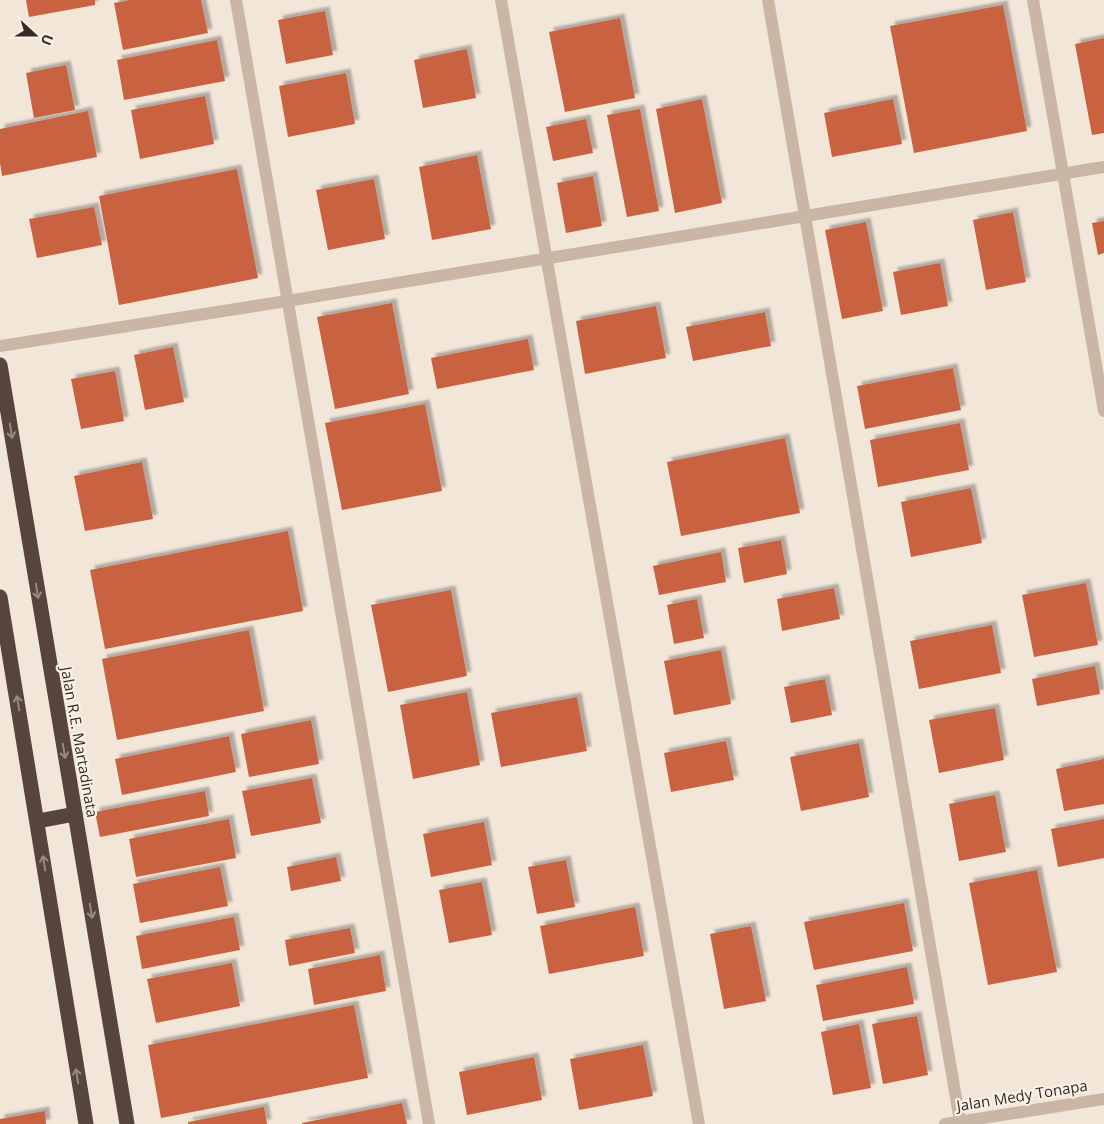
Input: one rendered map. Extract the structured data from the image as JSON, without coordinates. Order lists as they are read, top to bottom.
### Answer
{
  "streets": {
    "highway": ["Jalan R.E. Martadinata"],
    "street": ["Jalan Medy Tonapa"]
  },
  "north": "right"
}
